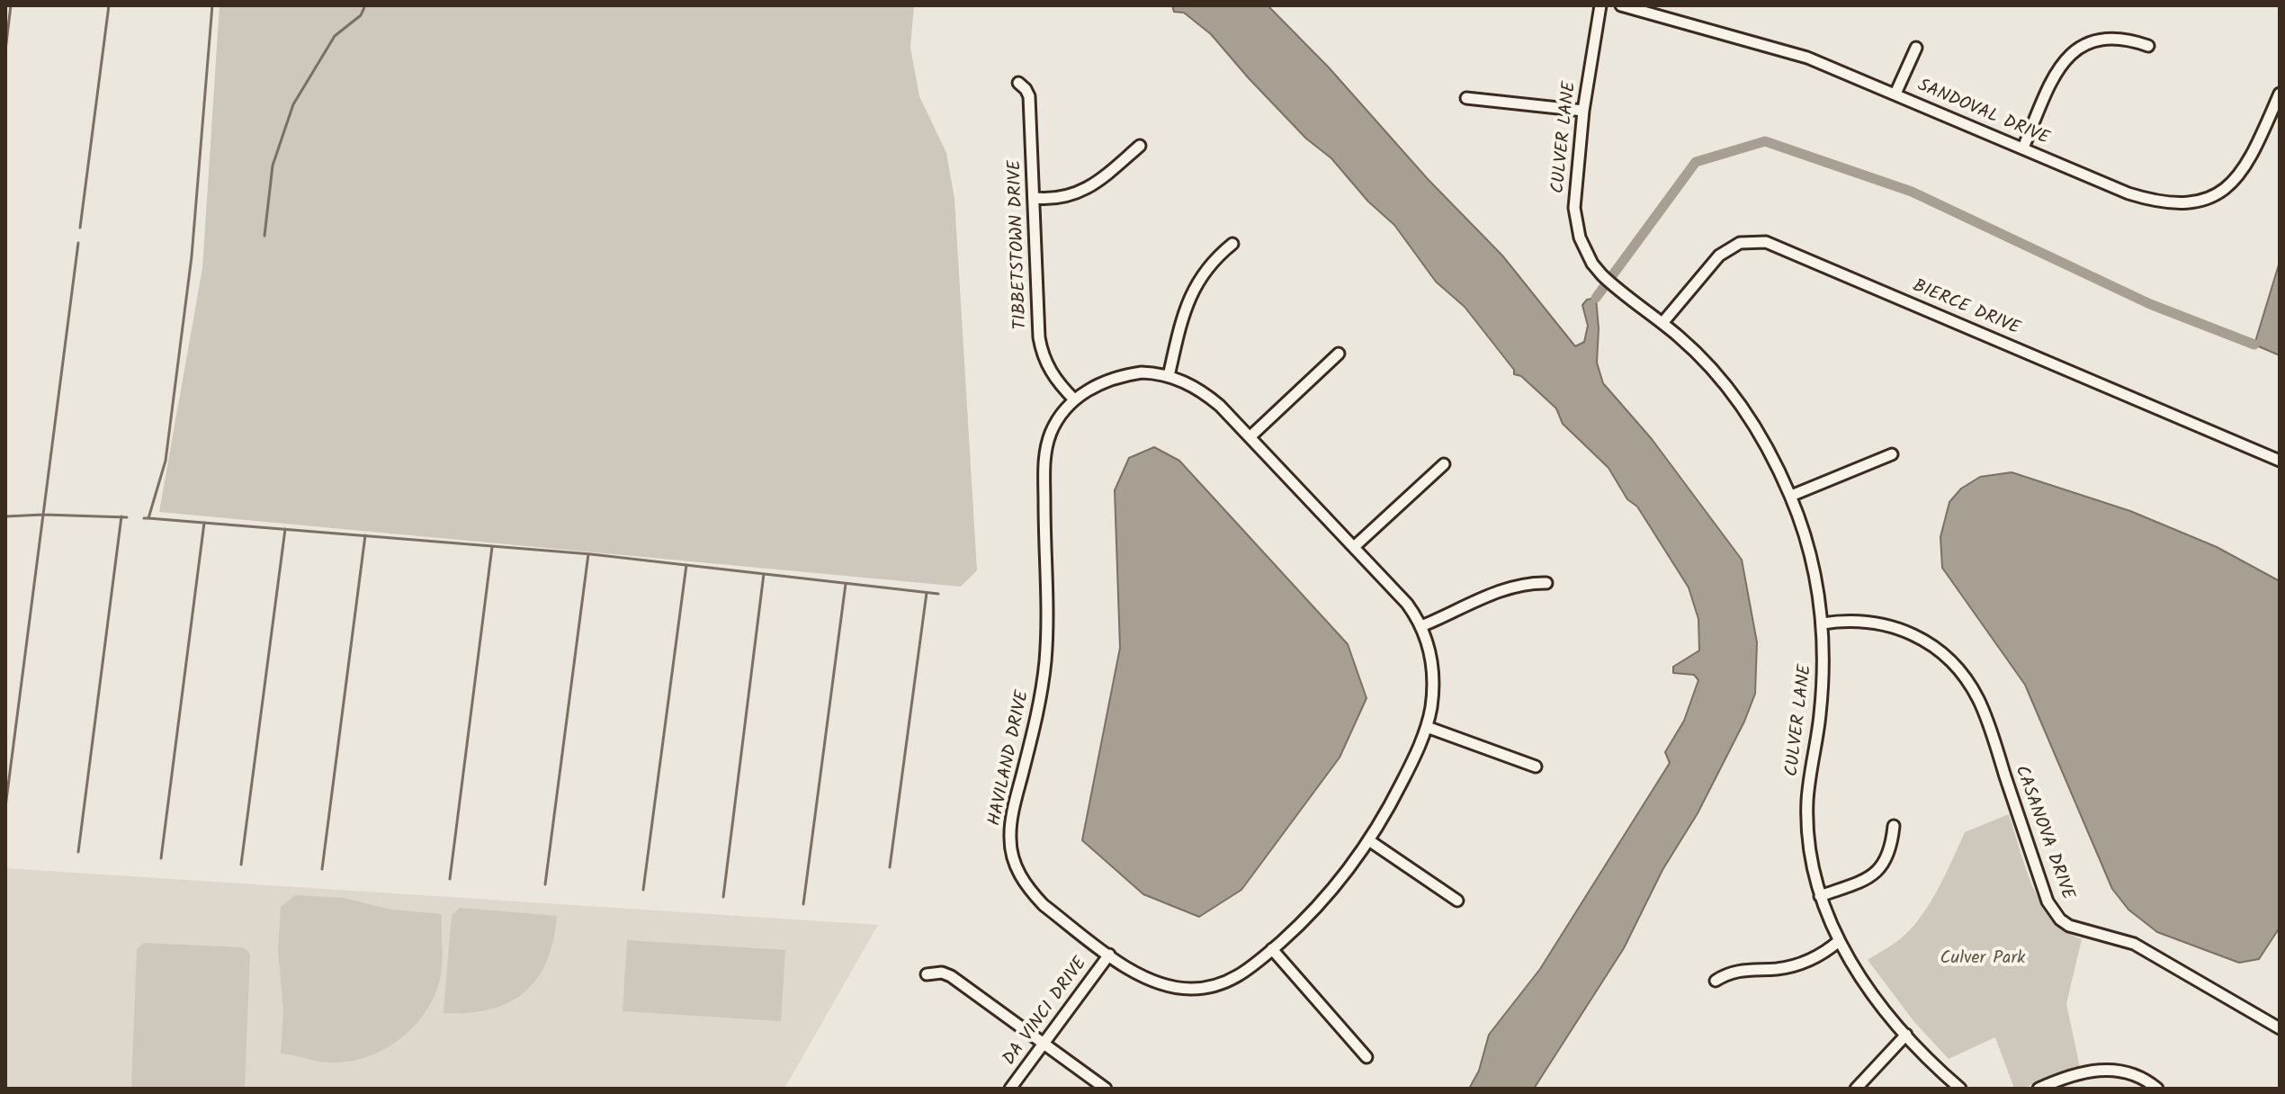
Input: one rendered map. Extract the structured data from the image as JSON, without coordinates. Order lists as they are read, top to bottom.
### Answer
{
  "streets": {
    "street": [
      "SANDOVAL DRIVE",
      "CULVER LANE",
      "TIBBETSTOWN DRIVE",
      "BIERCE DRIVE",
      "HAVILAND DRIVE",
      "CASANOVA DRIVE",
      "DA VINCI DRIVE"
    ]
  },
  "crossings": [
    ["CULVER LANE", "BIERCE DRIVE"],
    ["CULVER LANE", "CASANOVA DRIVE"],
    ["TIBBETSTOWN DRIVE", "HAVILAND DRIVE"],
    ["HAVILAND DRIVE", "DA VINCI DRIVE"]
  ],
  "parks": ["Culver Park"]
}
